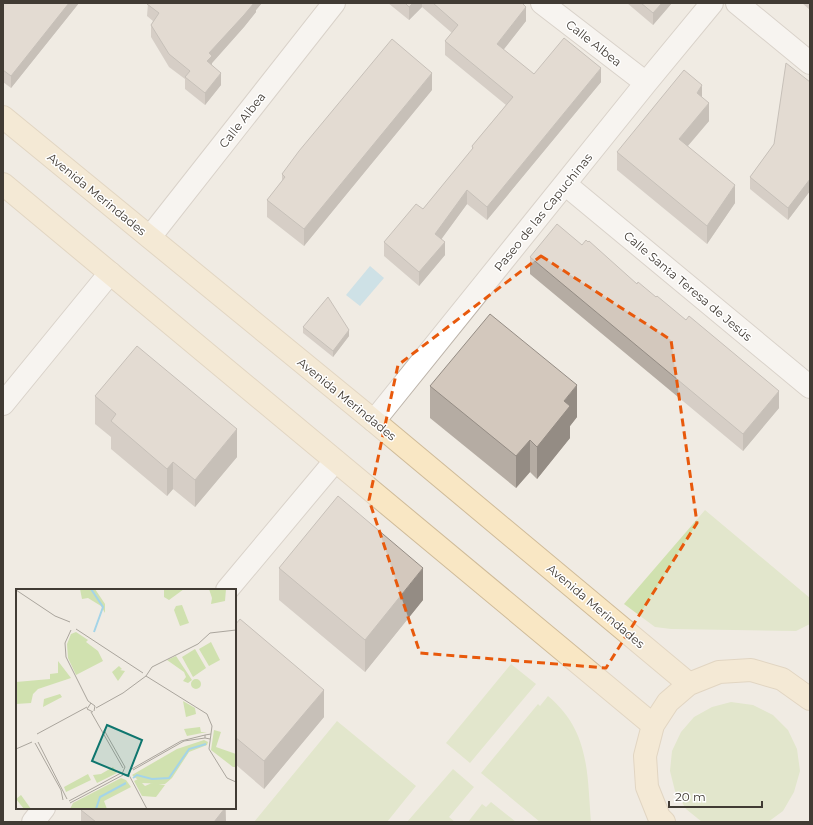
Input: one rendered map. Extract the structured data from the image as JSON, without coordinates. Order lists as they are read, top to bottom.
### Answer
{
  "streets": {
    "main road": ["Avenida Merindades"],
    "street": ["Calle Albea", "Paseo de las Capuchinas", "Calle Santa Teresa de Jesús"]
  },
  "crossings": [
    ["Calle Albea", "Avenida Merindades"],
    ["Calle Albea", "Paseo de las Capuchinas"],
    ["Avenida Merindades", "Paseo de las Capuchinas"],
    ["Paseo de las Capuchinas", "Calle Santa Teresa de Jesús"]
  ],
  "scale_bar": "20 m"
}
